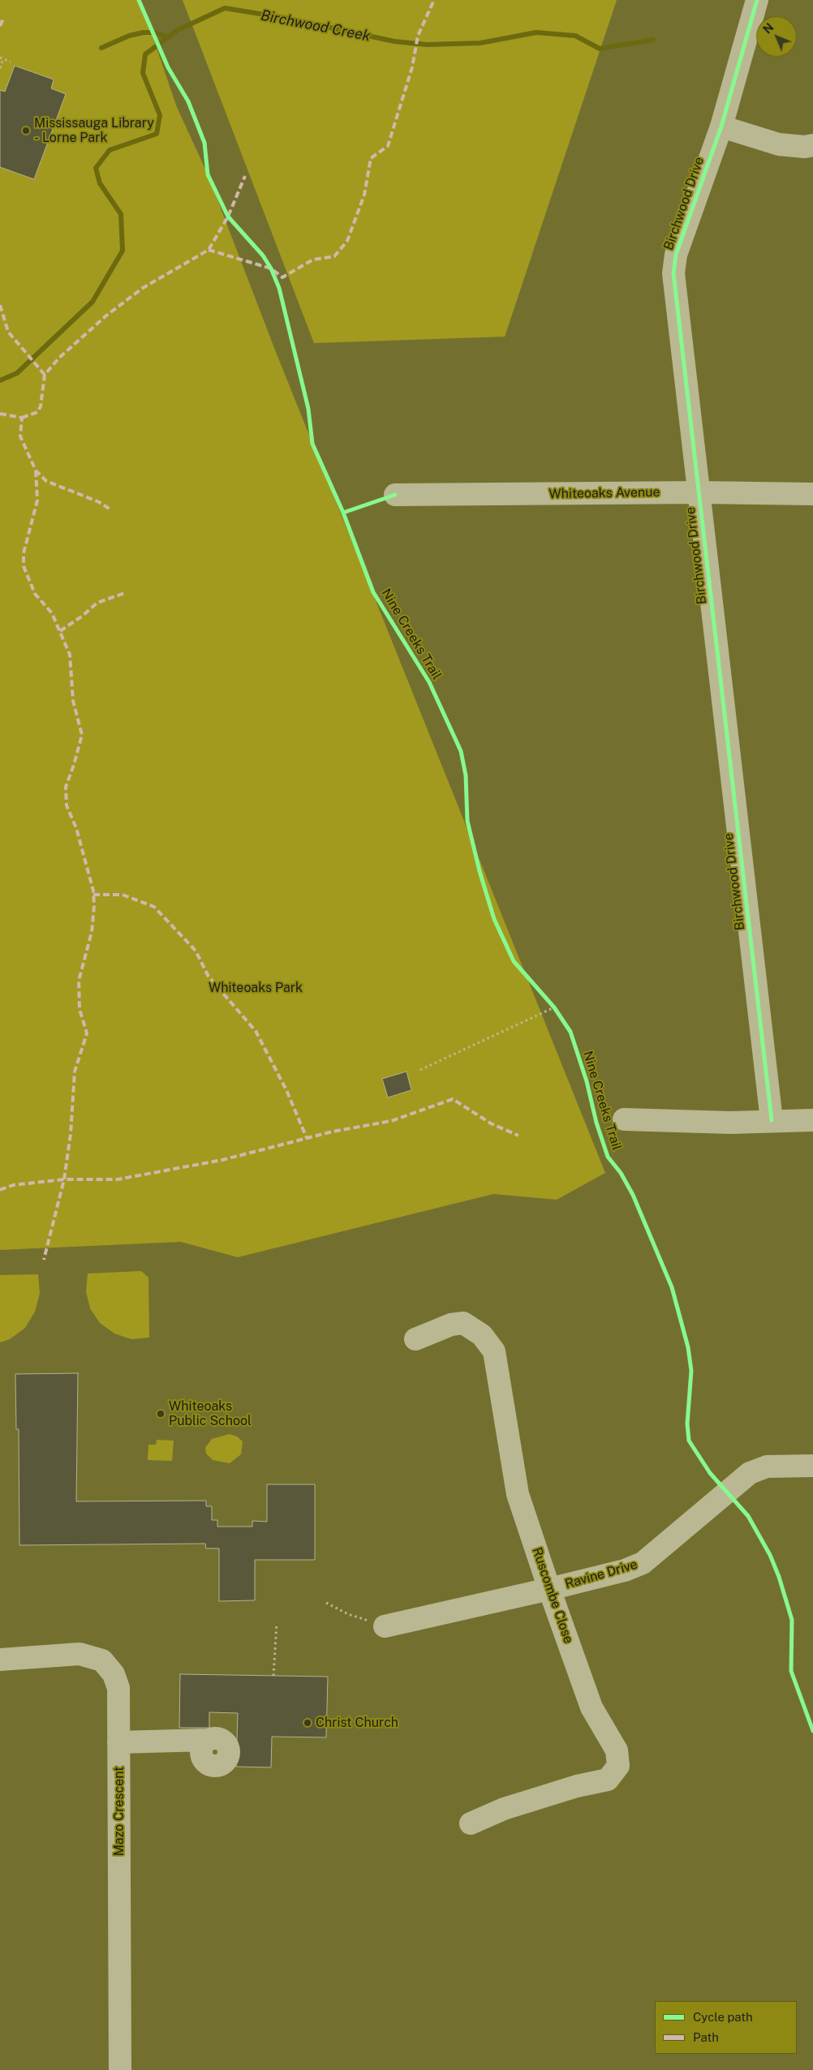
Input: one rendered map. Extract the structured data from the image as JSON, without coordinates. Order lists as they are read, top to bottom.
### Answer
{
  "streets": {
    "street": [
      "Birchwood Drive",
      "Whiteoaks Avenue",
      "Ravine Drive",
      "Ruscombe Close",
      "Mazo Crescent"
    ],
    "cycle path": ["Nine Creeks Trail"]
  },
  "crossings": [
    ["Birchwood Drive", "Whiteoaks Avenue"],
    ["Ravine Drive", "Ruscombe Close"]
  ],
  "water": ["Birchwood Creek"],
  "parks": ["Whiteoaks Park"],
  "places": ["Mississauga Library - Lorne Park", "Whiteoaks Public School", "Christ Church"],
  "legend": ["Cycle path", "Path"],
  "north": "top left"
}
